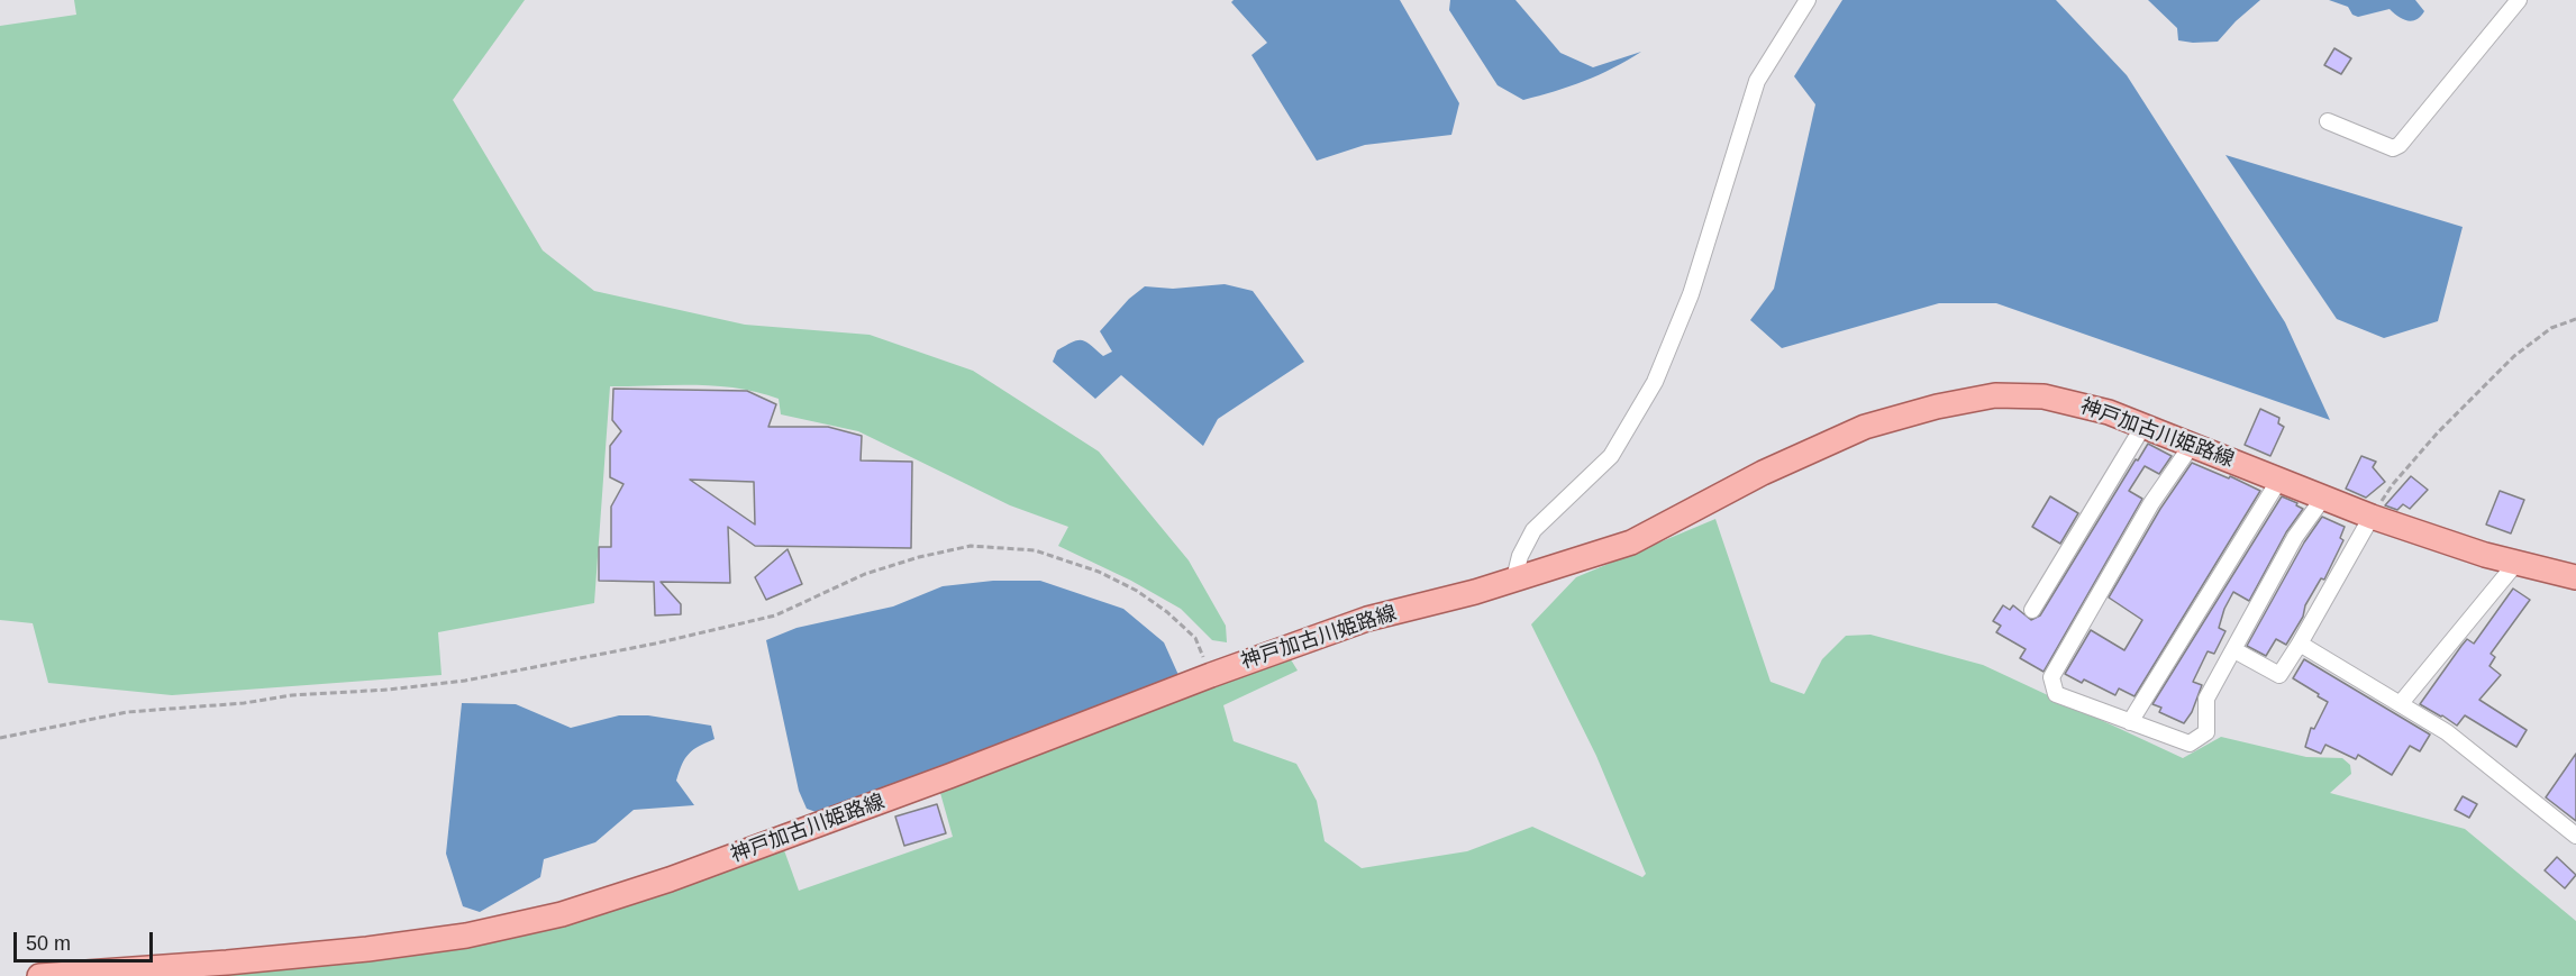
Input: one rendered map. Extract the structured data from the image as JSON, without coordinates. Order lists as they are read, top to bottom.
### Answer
{
  "streets": {
    "main road": ["神戸加古川姫路線"]
  },
  "scale_bar": "50 m"
}
